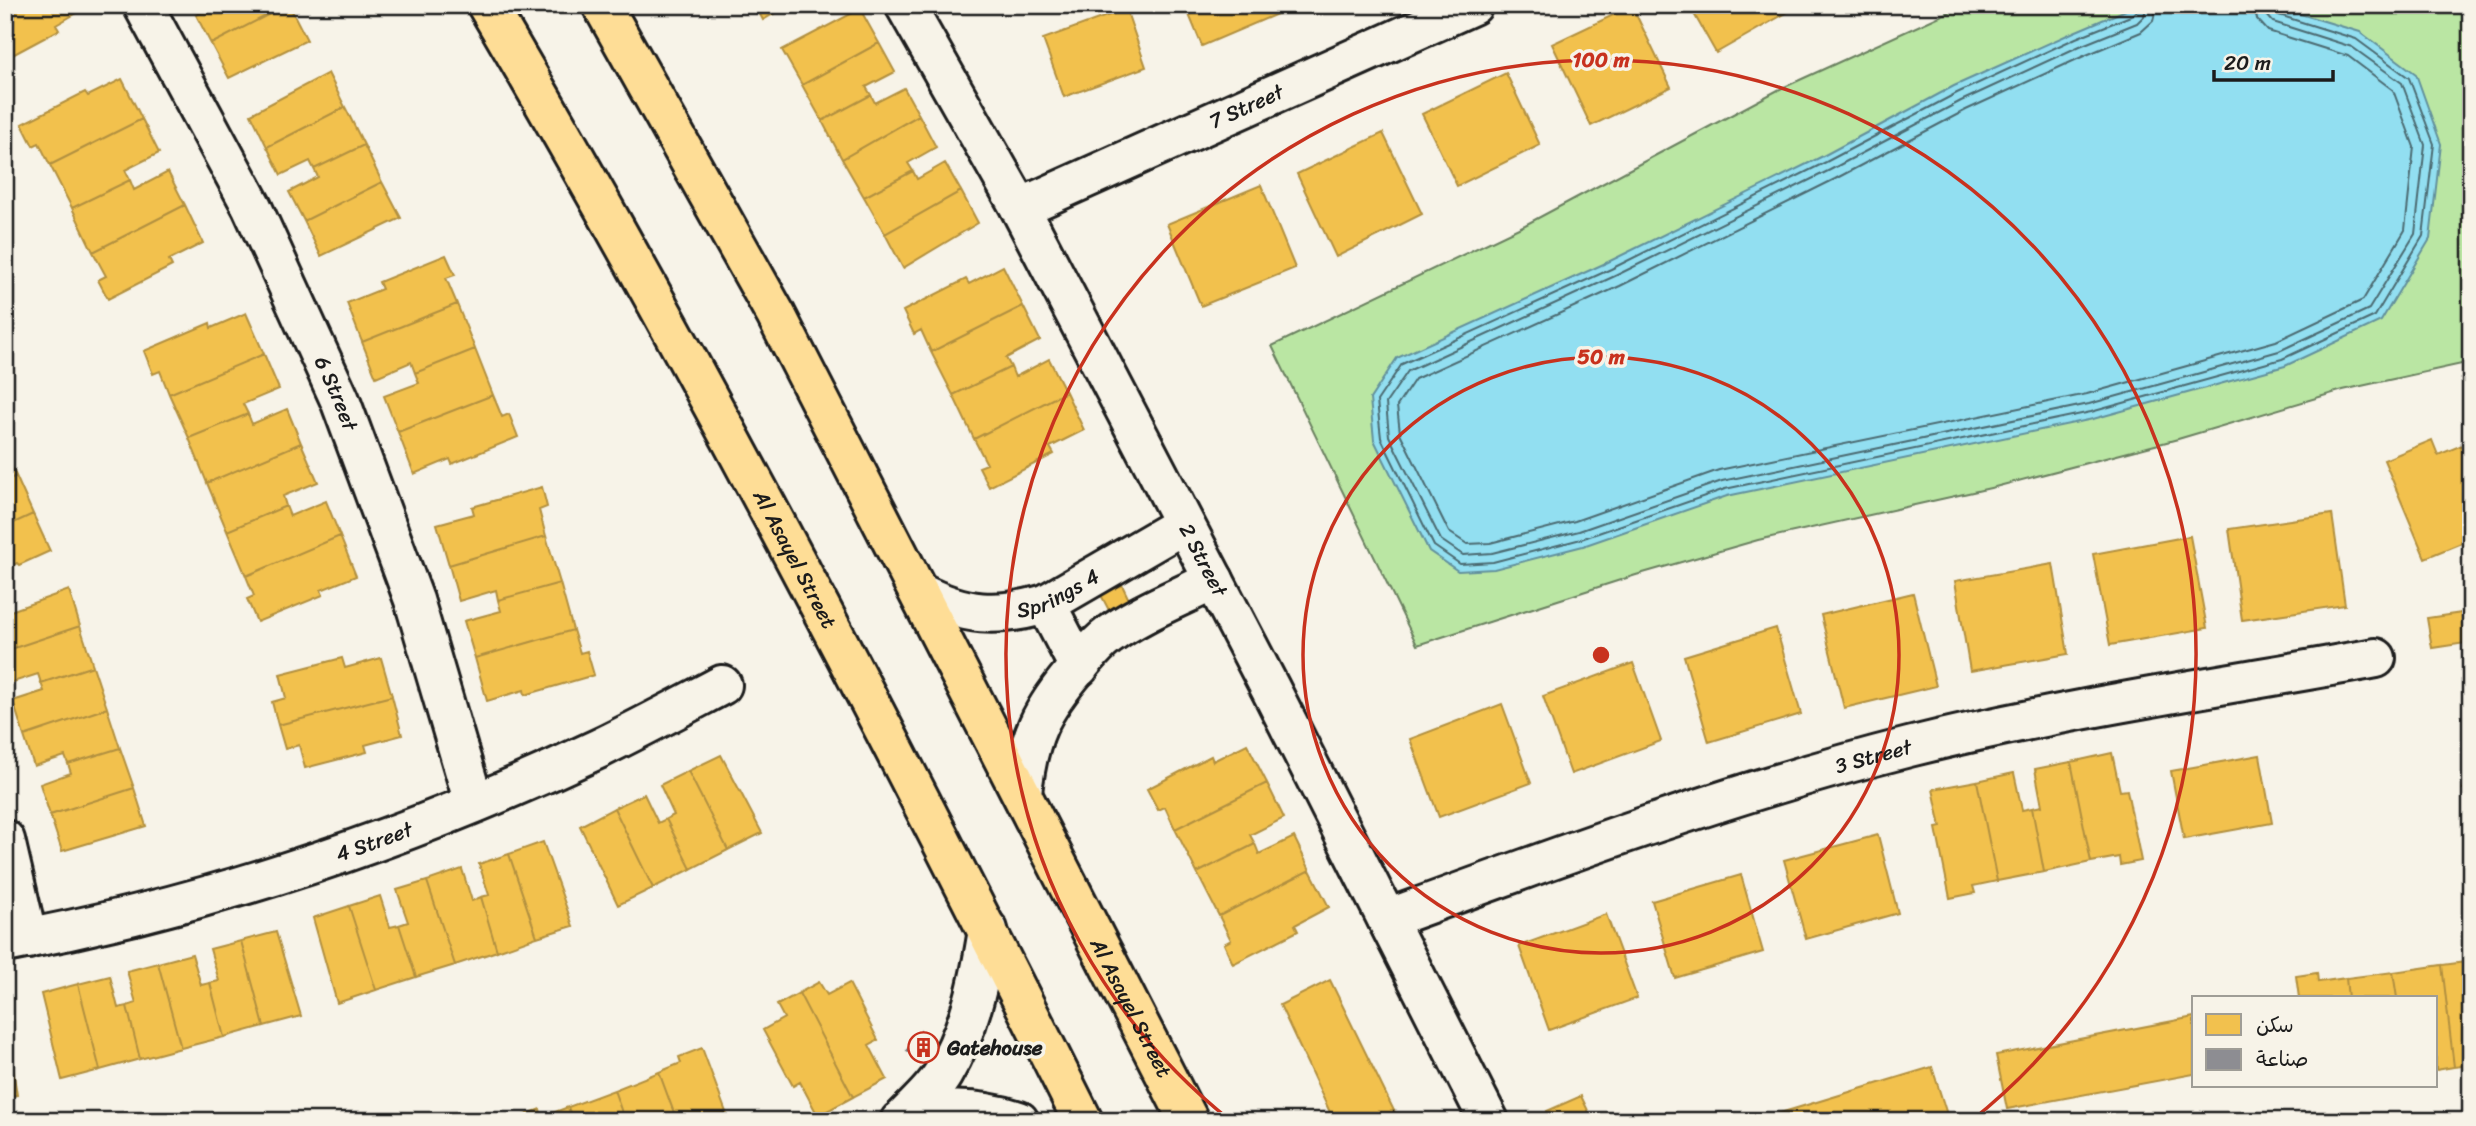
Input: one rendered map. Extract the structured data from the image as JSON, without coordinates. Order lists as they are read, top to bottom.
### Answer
{
  "streets": {
    "main road": ["Al Asayel Street"],
    "street": [
      "7 Street",
      "6 Street",
      "2 Street",
      "Springs 4",
      "3 Street",
      "4 Street"
    ]
  },
  "crossings": [
    ["7 Street", "2 Street"],
    ["6 Street", "4 Street"],
    ["Al Asayel Street", "Springs 4"],
    ["2 Street", "Springs 4"],
    ["2 Street", "3 Street"]
  ],
  "places": {
    "building": ["Gatehouse"]
  },
  "legend": ["سكن", "صناعة"],
  "scale_bar": "20 m",
  "rings": ["100 m", "50 m"]
}
